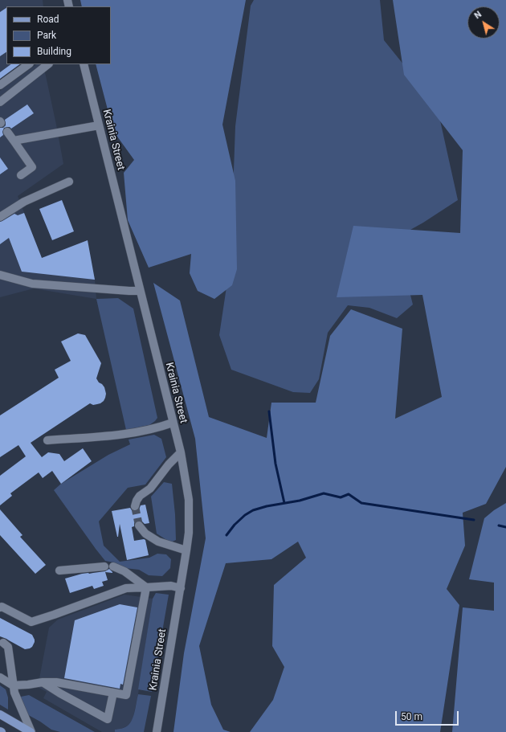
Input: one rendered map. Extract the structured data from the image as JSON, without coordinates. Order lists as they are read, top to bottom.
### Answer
{
  "streets": {
    "street": ["Krainia Street"]
  },
  "legend": ["Road", "Park", "Building"],
  "scale_bar": "50 m",
  "north": "top left"
}
